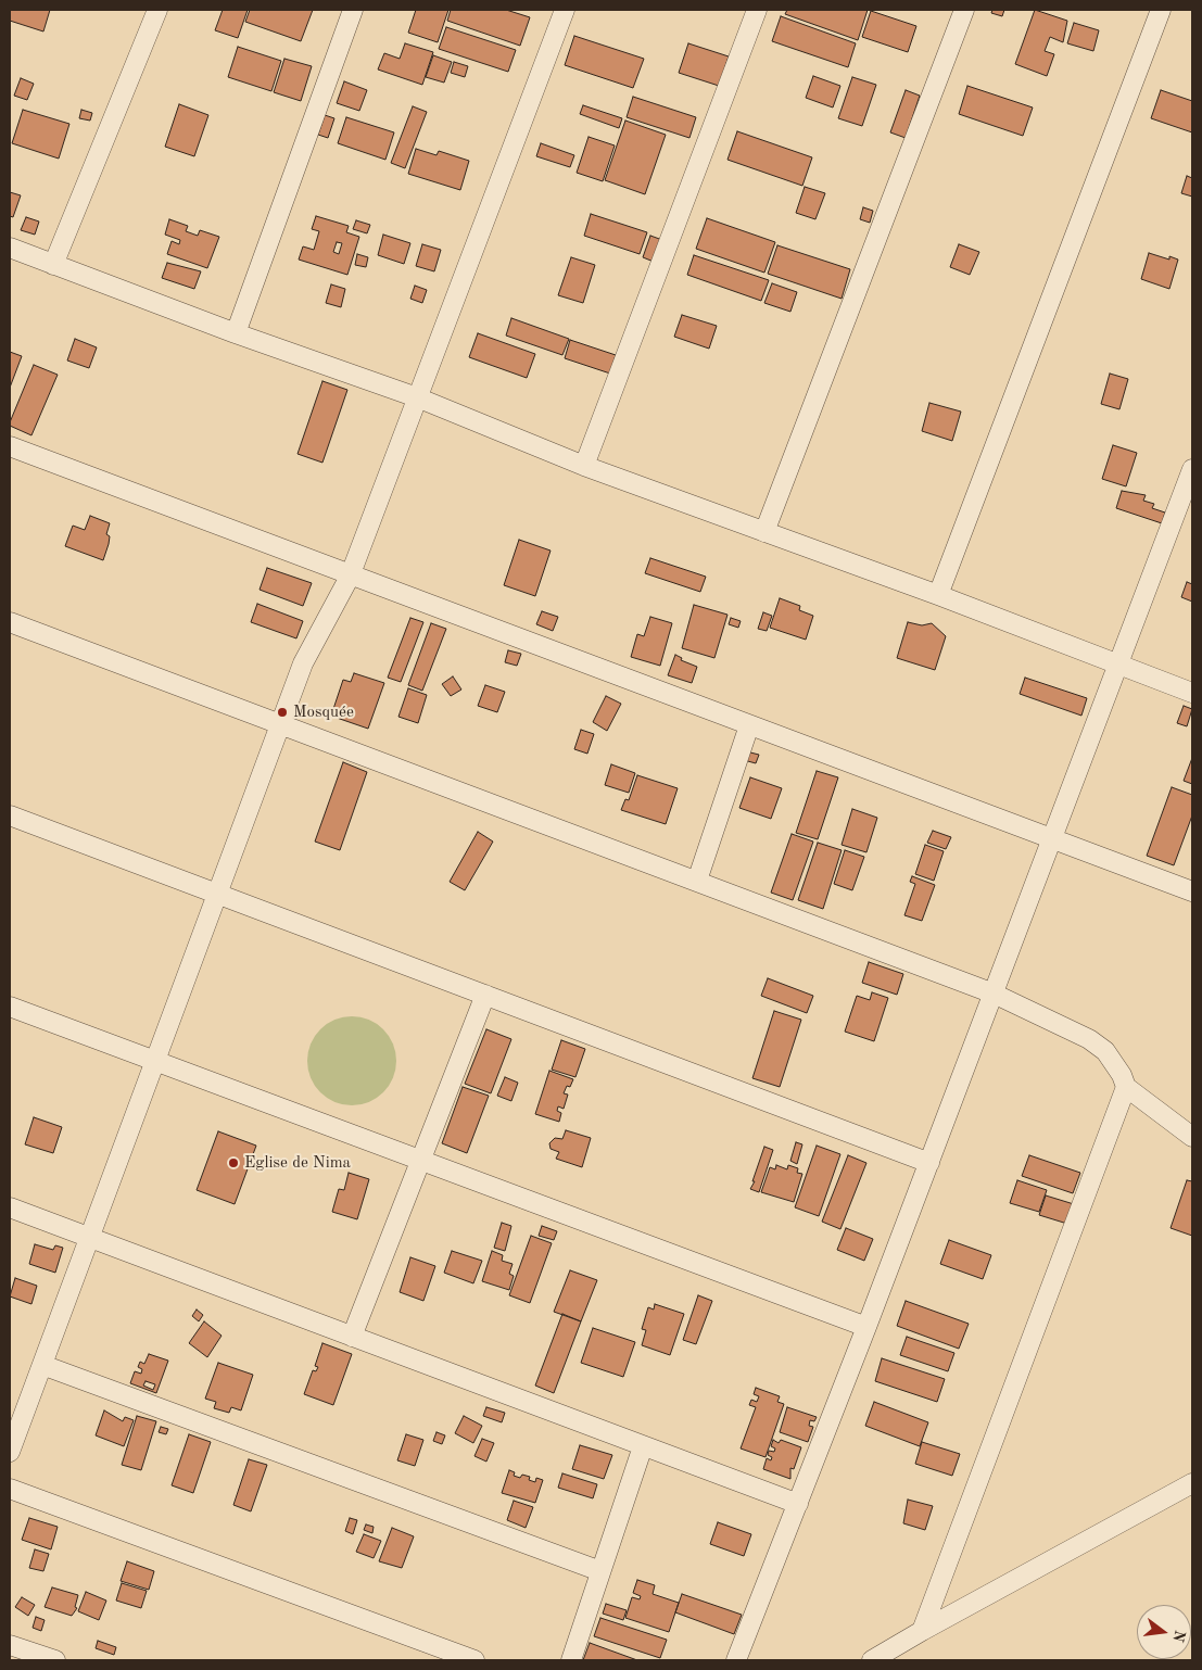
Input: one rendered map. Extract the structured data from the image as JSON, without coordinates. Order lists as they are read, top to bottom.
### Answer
{
  "places": ["Mosquée", "Eglise de Nima"],
  "north": "right"
}
